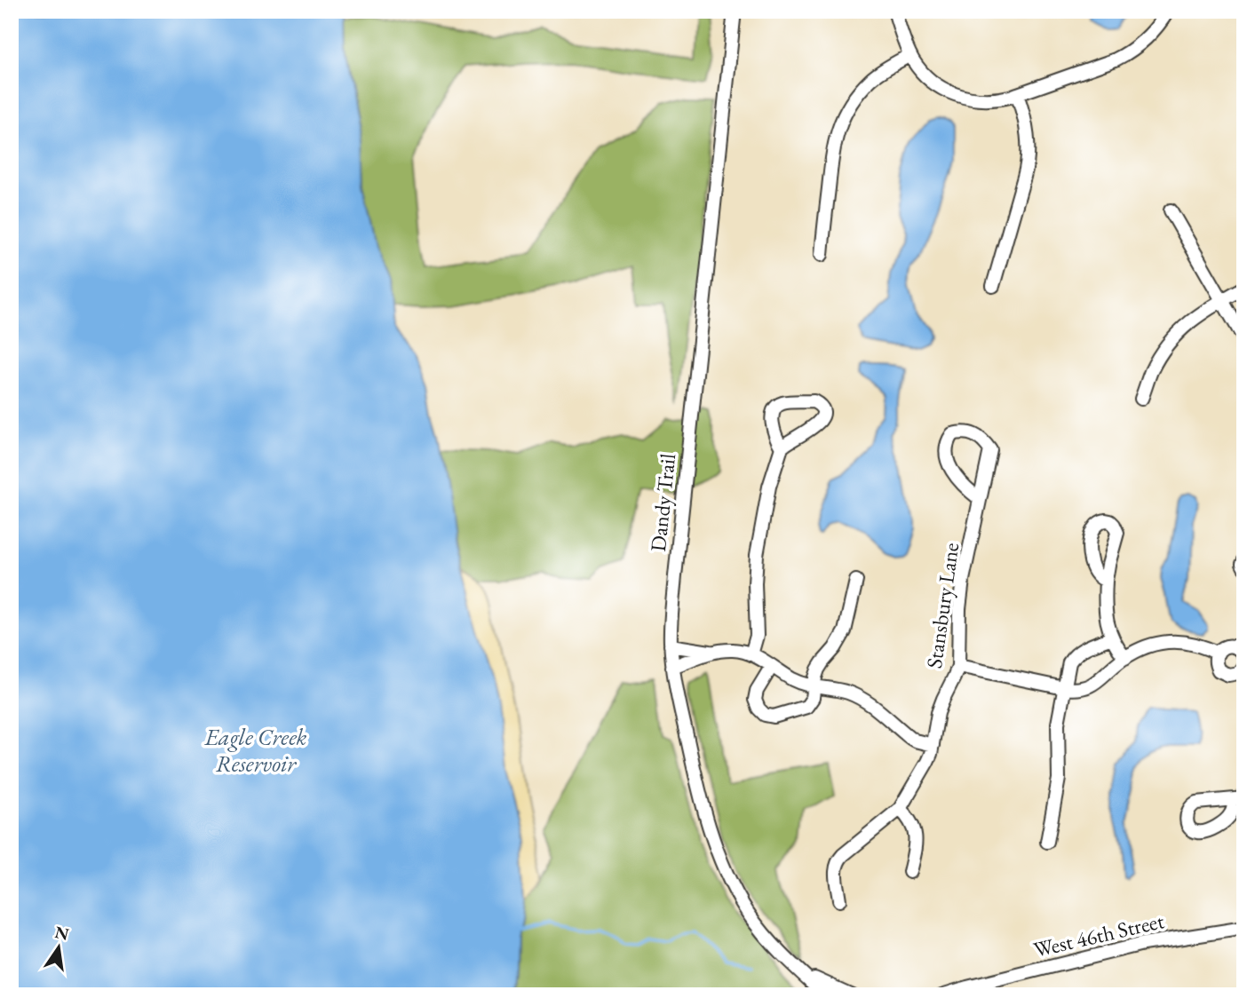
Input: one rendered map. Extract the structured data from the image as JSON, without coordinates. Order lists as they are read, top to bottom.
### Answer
{
  "streets": {
    "street": ["Dandy Trail", "Stansbury Lane", "West 46th Street"]
  },
  "water": ["Eagle Creek Reservoir"],
  "north": "top"
}
